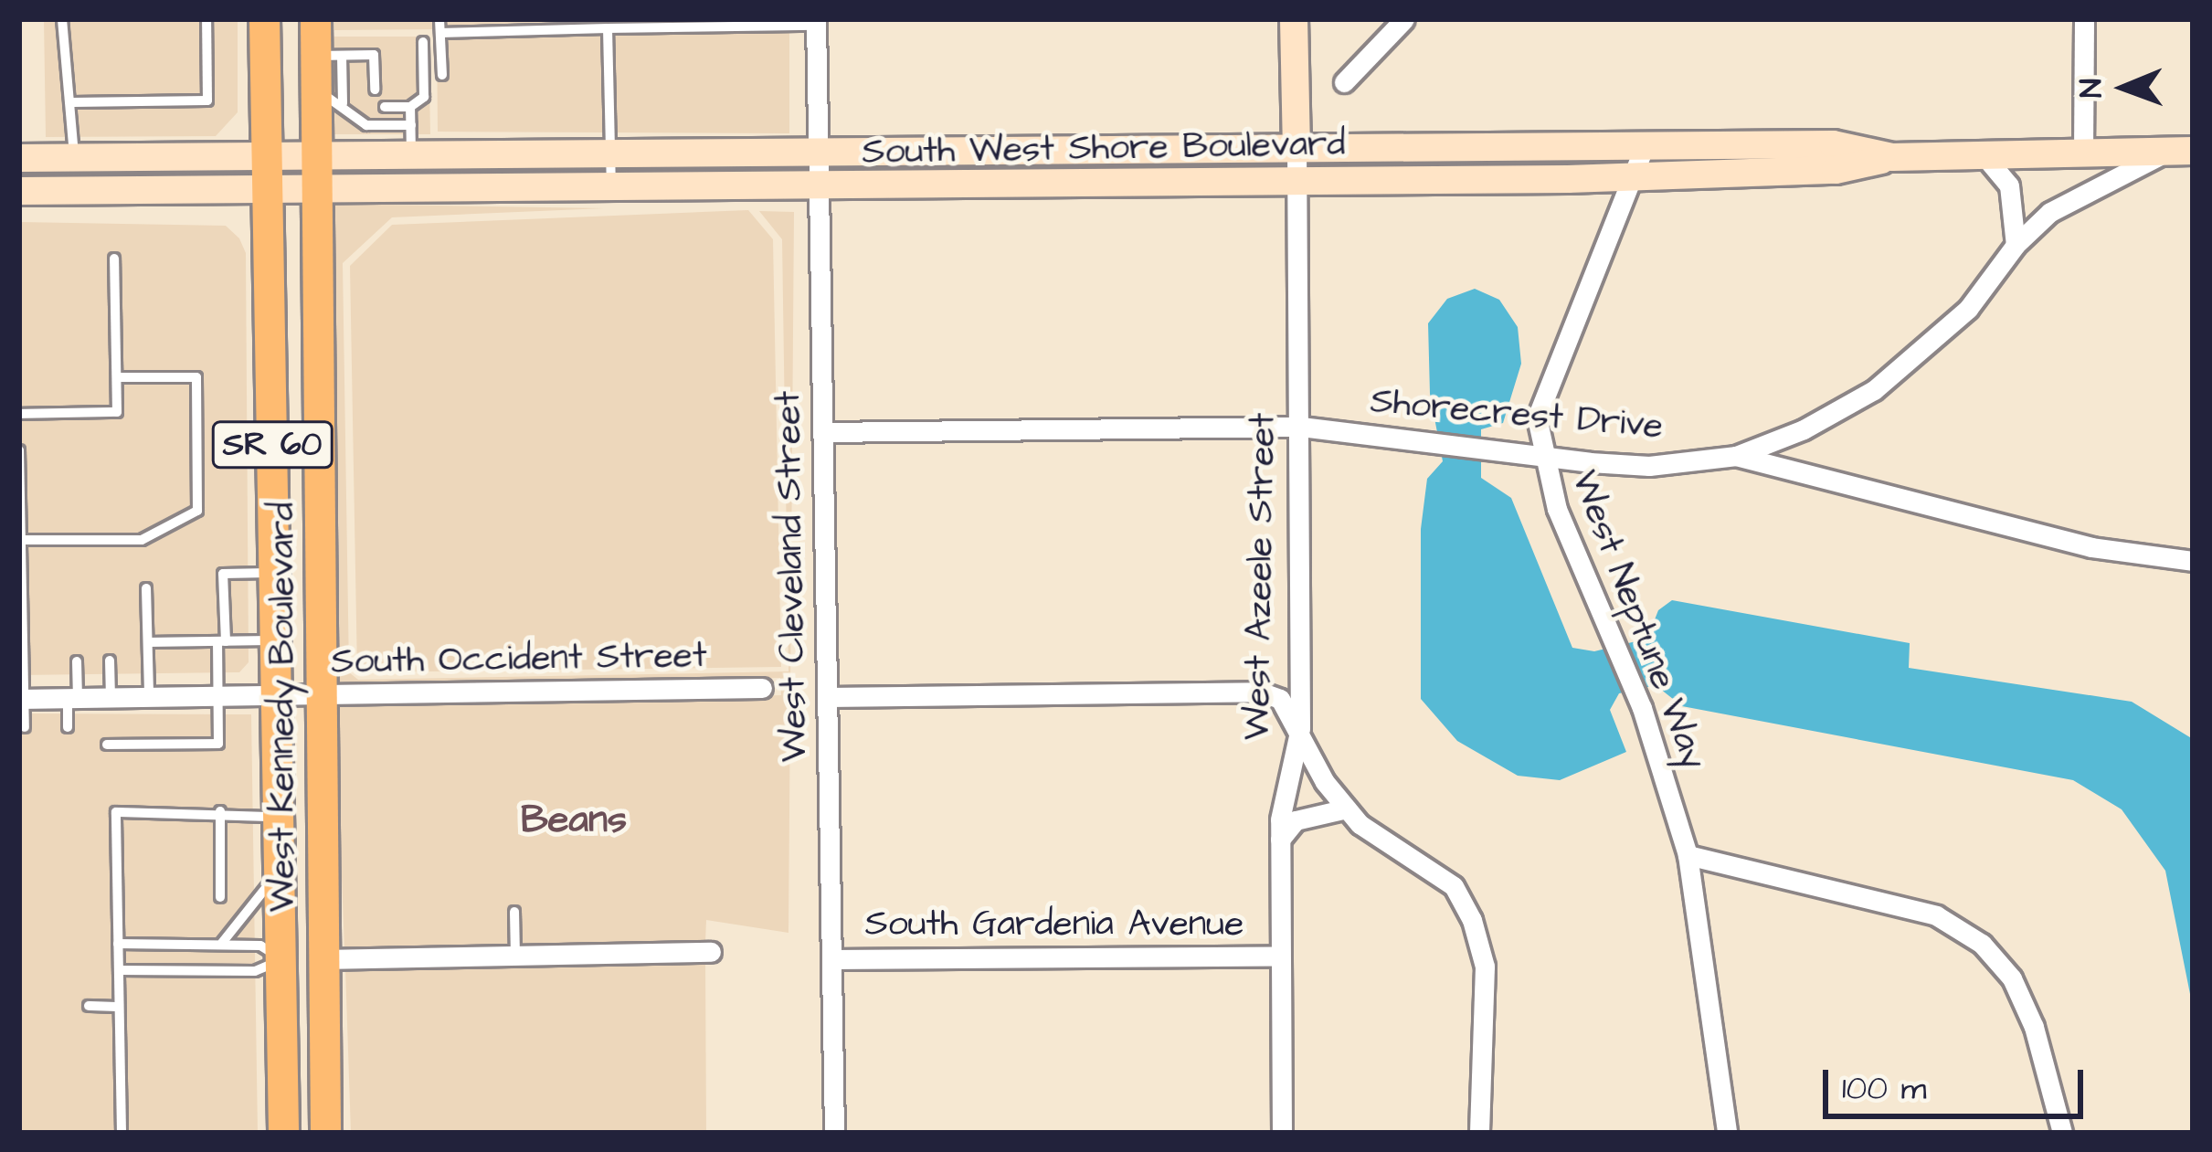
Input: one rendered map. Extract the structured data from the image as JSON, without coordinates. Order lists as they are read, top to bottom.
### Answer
{
  "streets": {
    "main road": ["SR 60", "West Kennedy Boulevard"],
    "street": [
      "South West Shore Boulevard",
      "Shorecrest Drive",
      "West Cleveland Street",
      "West Azeele Street",
      "West Neptune Way",
      "South Occident Street",
      "South Gardenia Avenue"
    ]
  },
  "crossings": [
    ["South West Shore Boulevard", "West Cleveland Street"],
    ["South West Shore Boulevard", "West Azeele Street"],
    ["South West Shore Boulevard", "West Neptune Way"],
    ["South West Shore Boulevard", "West Kennedy Boulevard"],
    ["Shorecrest Drive", "West Cleveland Street"],
    ["Shorecrest Drive", "West Azeele Street"],
    ["Shorecrest Drive", "West Neptune Way"],
    ["West Cleveland Street", "South Gardenia Avenue"],
    ["West Azeele Street", "South Gardenia Avenue"],
    ["South Occident Street", "West Kennedy Boulevard"]
  ],
  "districts": ["Beans"],
  "scale_bar": "100 m",
  "north": "left"
}
